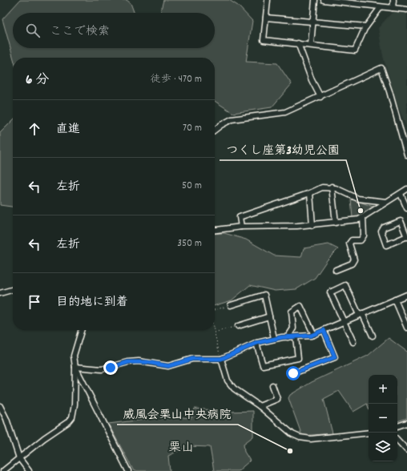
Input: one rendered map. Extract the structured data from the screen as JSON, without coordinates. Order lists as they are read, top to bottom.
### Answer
{
  "districts": ["栗山"],
  "places": ["つくし座第3幼児公園", "威風会栗山中央病院"],
  "page": {
    "search": "ここで検索",
    "heading": ["6 分", "徒歩 · 470 m"],
    "list": [
      ["直進", "70 m"],
      ["左折", "50 m"],
      ["左折", "350 m"],
      "目的地に到着"
    ],
    "map_buttons": ["+", "−"]
  }
}
